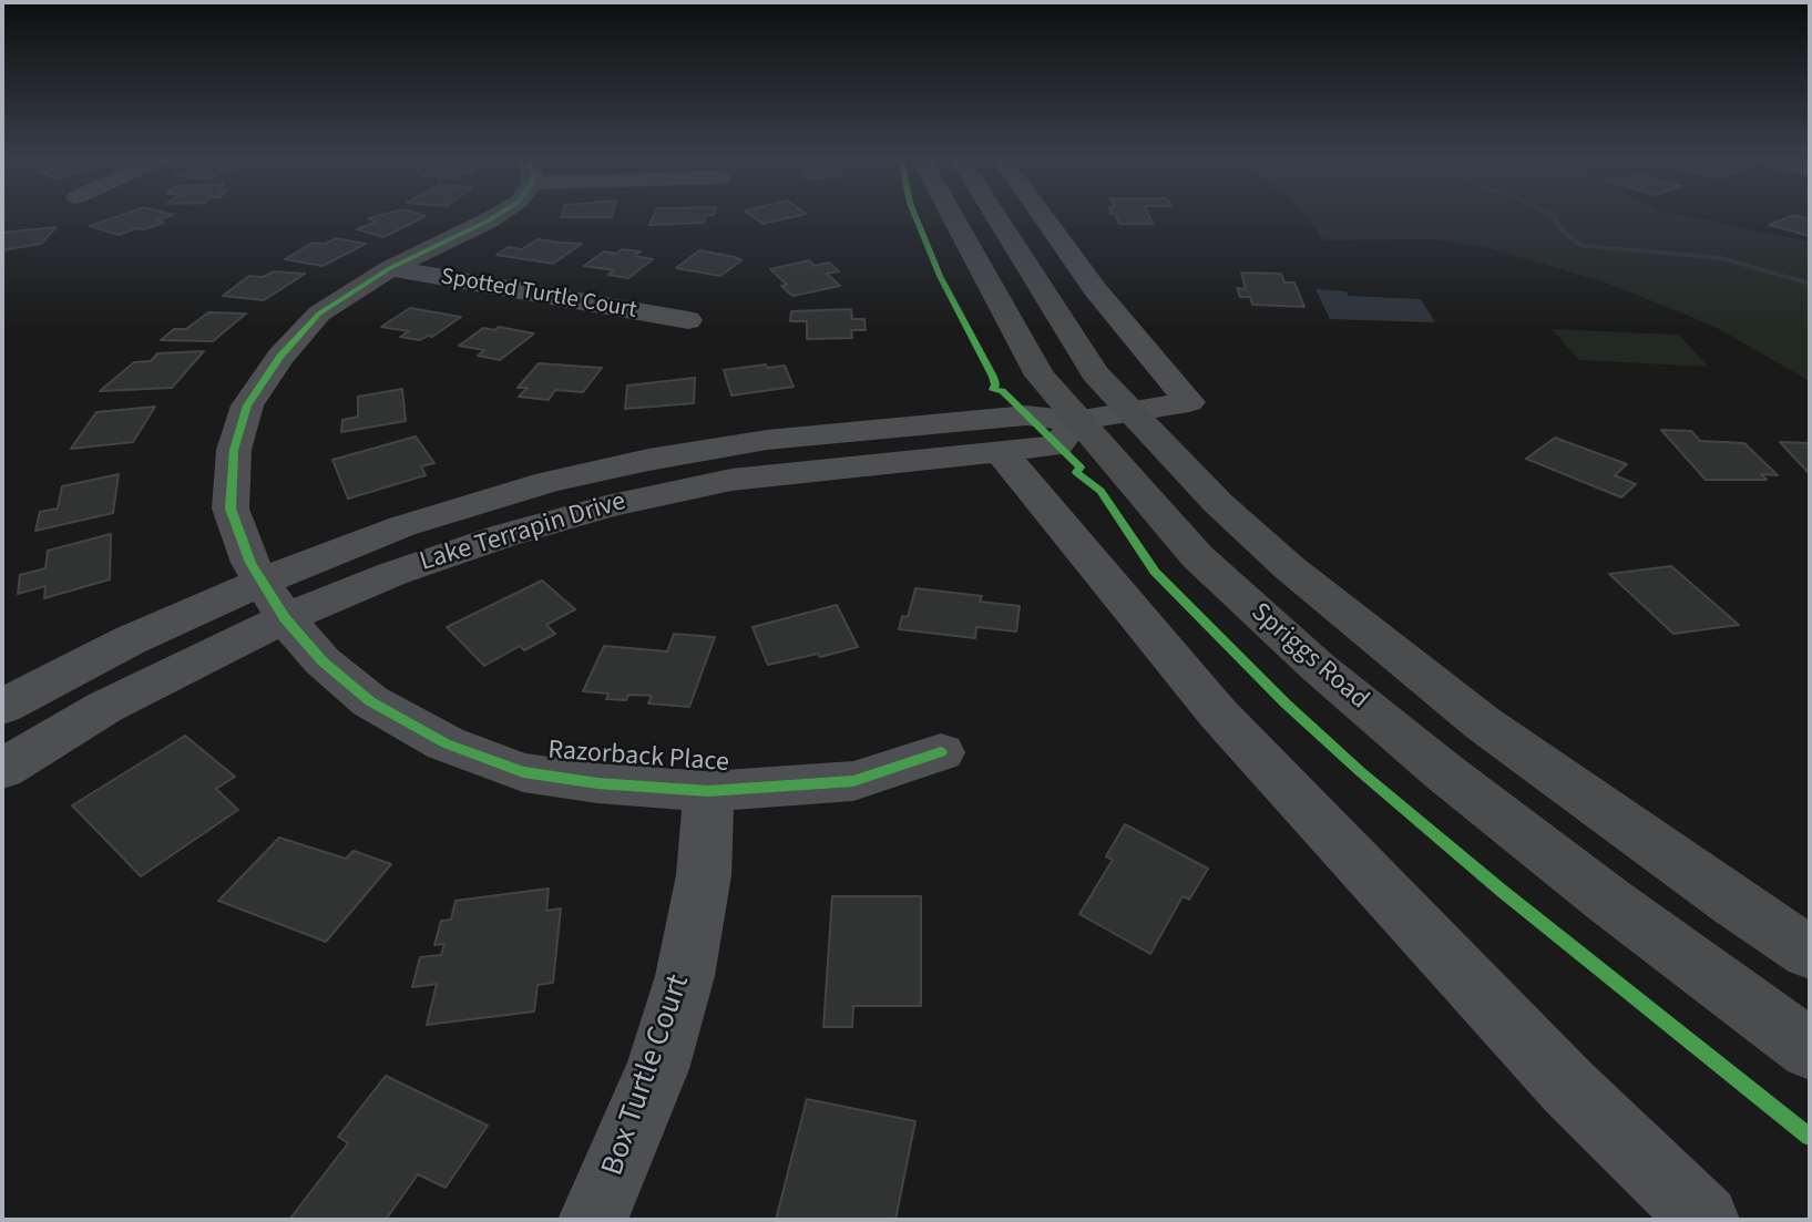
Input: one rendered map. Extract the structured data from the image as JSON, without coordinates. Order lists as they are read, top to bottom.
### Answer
{
  "streets": {
    "main road": ["Spriggs Road"],
    "street": [
      "Spotted Turtle Court",
      "Lake Terrapin Drive",
      "Razorback Place",
      "Box Turtle Court"
    ]
  },
  "crossings": [
    ["Spotted Turtle Court", "Razorback Place"],
    ["Lake Terrapin Drive", "Spriggs Road"],
    ["Lake Terrapin Drive", "Razorback Place"],
    ["Razorback Place", "Box Turtle Court"]
  ]
}
